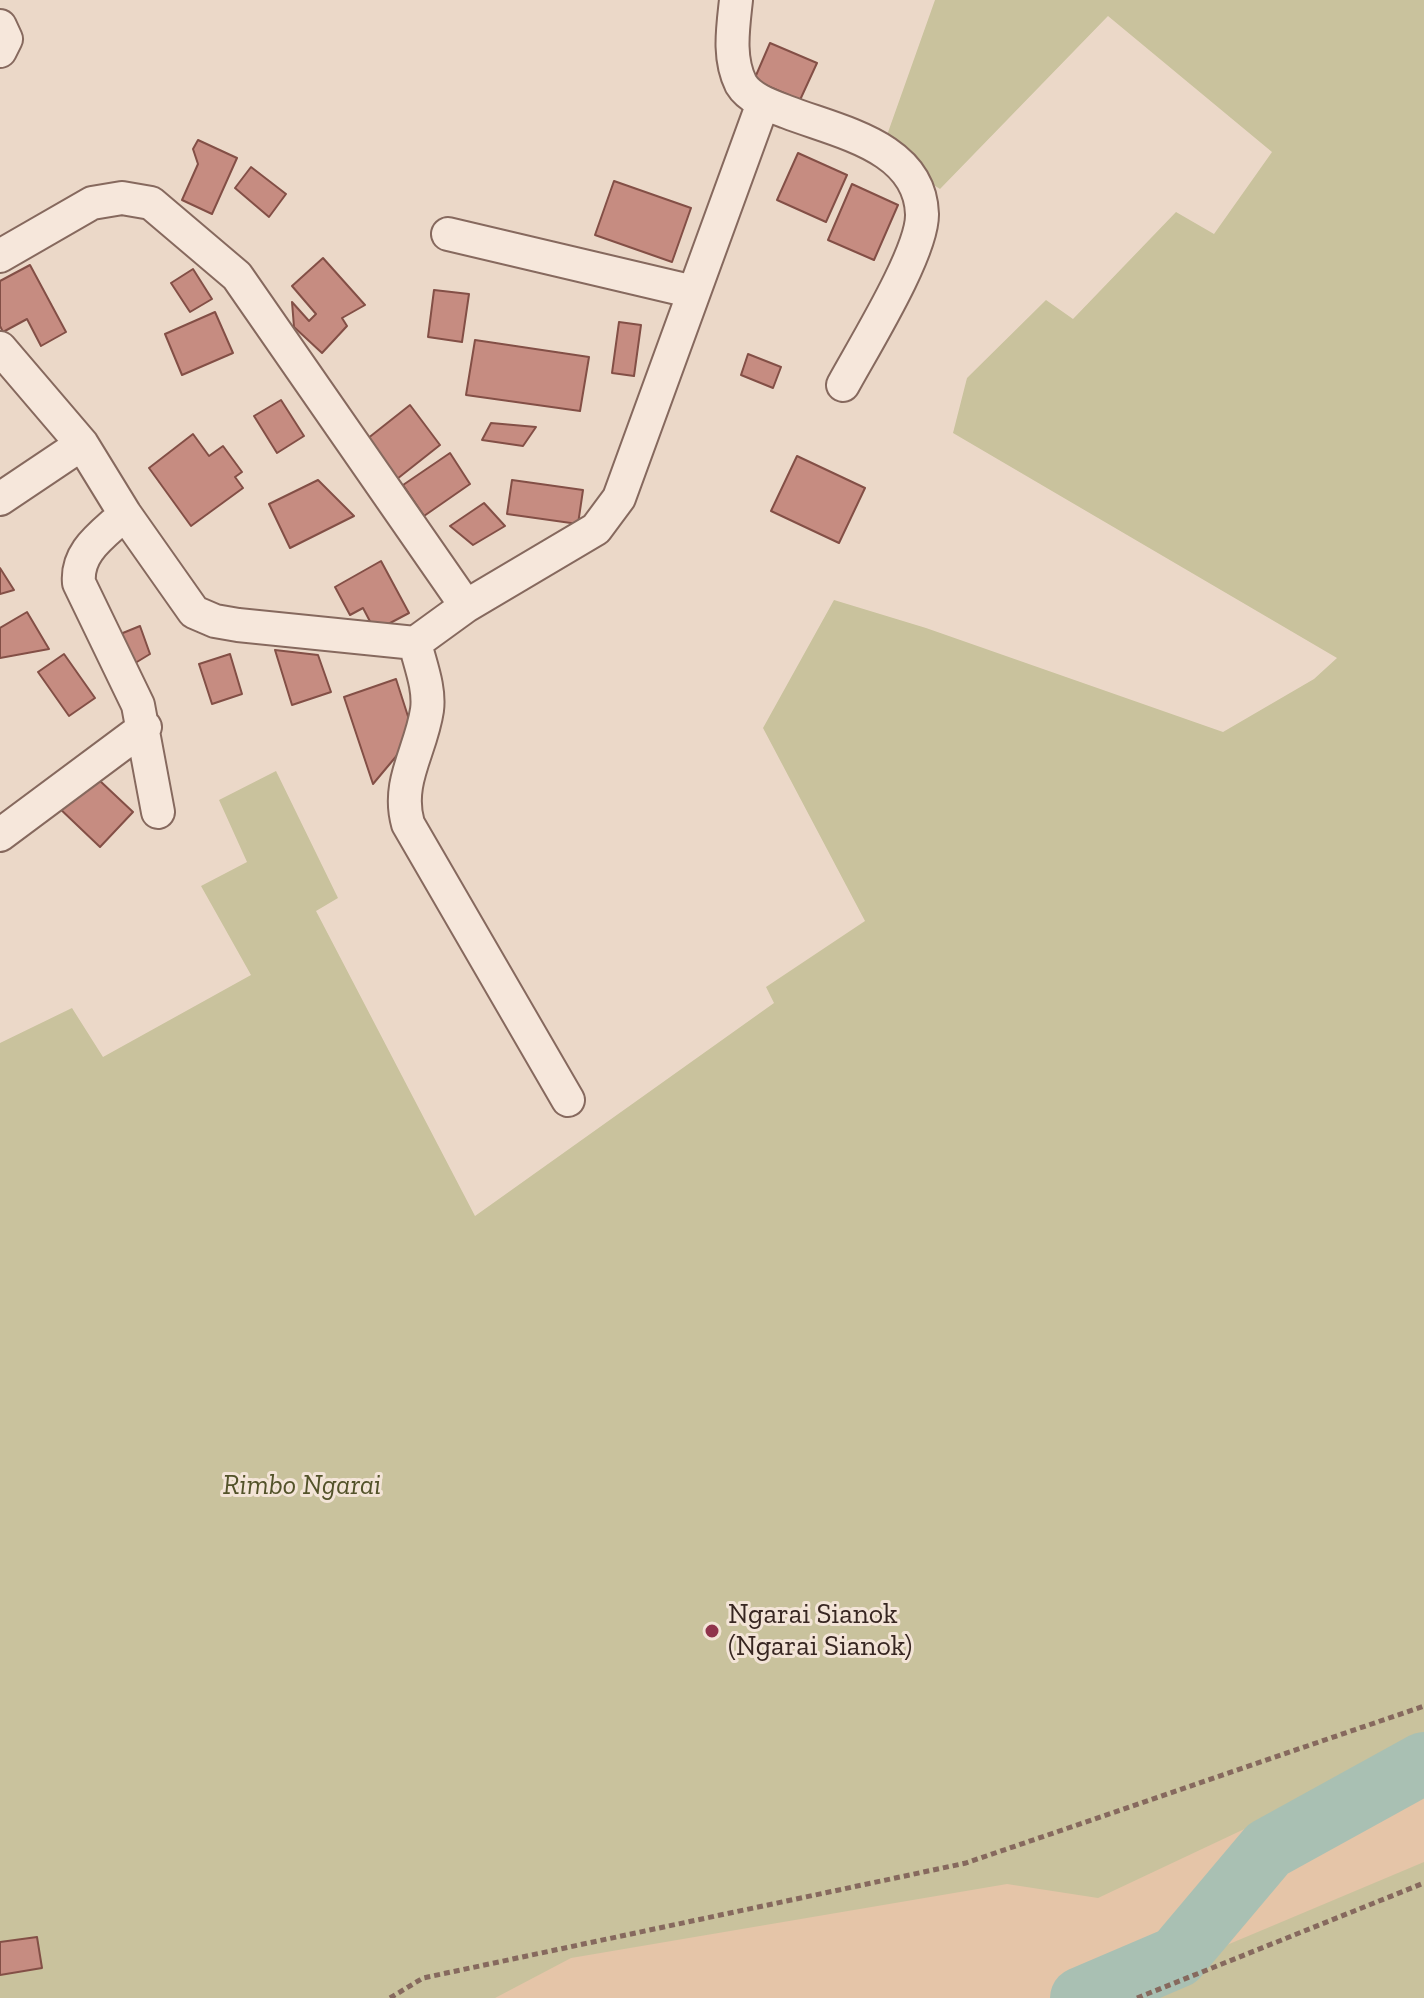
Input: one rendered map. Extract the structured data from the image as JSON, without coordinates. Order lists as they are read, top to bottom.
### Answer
{
  "parks": ["Rimbo Ngarai"],
  "places": ["Ngarai Sianok (Ngarai Sianok)"]
}
